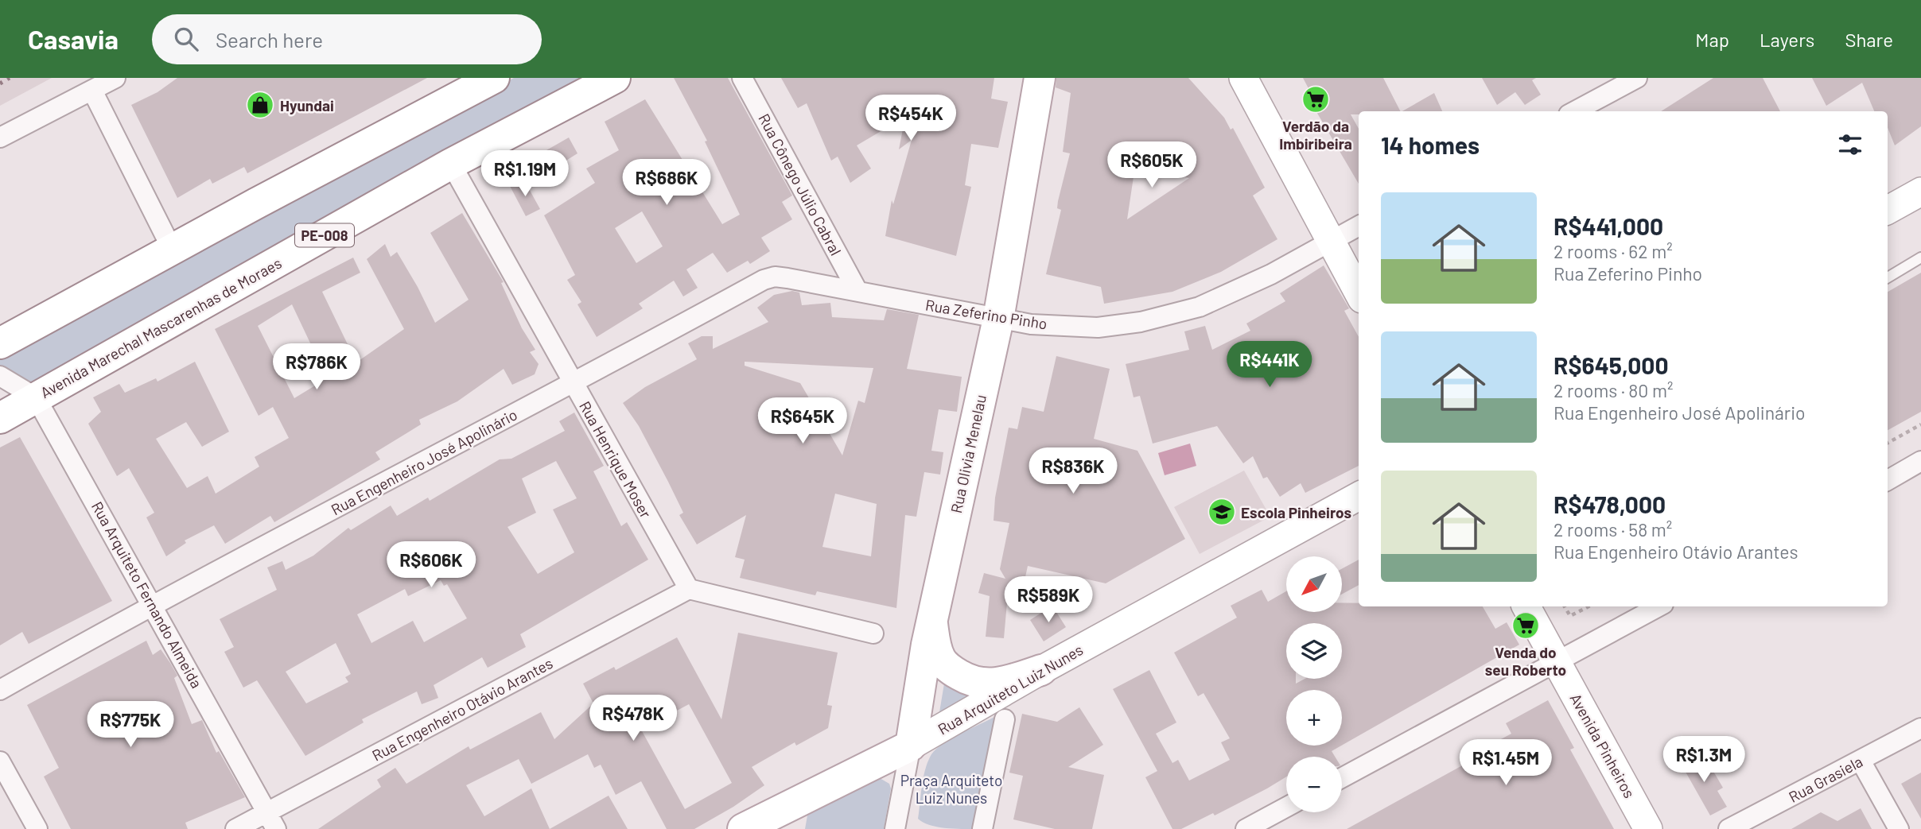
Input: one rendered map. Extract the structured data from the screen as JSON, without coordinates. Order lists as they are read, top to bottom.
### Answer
{
  "streets": {
    "main road": [
      "PE-008",
      "Avenida Marechal Mascarenhas de Moraes",
      "Rua Olivia Menelau",
      "Rua Arquiteto Luiz Nunes",
      "Avenida Pinheiros"
    ],
    "street": [
      "Rua Cônego Júlio Cabral",
      "Rua Zeferino Pinho",
      "Rua Henrique Moser",
      "Rua Engenheiro José Apolinário",
      "Rua Arquiteto Fernando Almeida",
      "Rua Engenheiro Otávio Arantes",
      "Rua Grasiela"
    ]
  },
  "crossings": [
    ["Rua Cônego Júlio Cabral", "Rua Zeferino Pinho"],
    ["Rua Cônego Júlio Cabral", "Rua Engenheiro José Apolinário"],
    ["Rua Zeferino Pinho", "Rua Olivia Menelau"],
    ["Rua Zeferino Pinho", "Rua Engenheiro José Apolinário"],
    ["Avenida Marechal Mascarenhas de Moraes", "Rua Henrique Moser"],
    ["Avenida Marechal Mascarenhas de Moraes", "Rua Arquiteto Fernando Almeida"],
    ["Rua Olivia Menelau", "Rua Arquiteto Luiz Nunes"],
    ["Rua Henrique Moser", "Rua Engenheiro José Apolinário"],
    ["Rua Henrique Moser", "Rua Engenheiro Otávio Arantes"],
    ["Rua Engenheiro José Apolinário", "Rua Arquiteto Fernando Almeida"],
    ["Rua Arquiteto Fernando Almeida", "Rua Engenheiro Otávio Arantes"]
  ],
  "parks": ["Praça Arquiteto Luiz Nunes"],
  "places": {
    "supermarket": ["Verdão da Imbiribeira", "Venda do seu Roberto"],
    "shop": ["Hyundai"],
    "school or university": ["Escola Pinheiros"]
  },
  "north": "bottom left",
  "page": {
    "header": "Casavia",
    "search": "Search here",
    "nav": ["Map", "Layers", "Share"],
    "price": [
      "R$454K",
      "R$605K",
      "R$1.19M",
      "R$686K",
      "R$441K",
      "R$786K",
      "R$645K",
      "R$836K",
      "R$606K",
      "R$589K",
      "R$478K",
      "R$775K",
      "R$1.3M",
      "R$1.45M"
    ],
    "heading": "14 homes",
    "list": [
      {
        "name": "R$441,000",
        "note": "2 rooms · 62 m² · Rua Zeferino Pinho"
      },
      {
        "name": "R$645,000",
        "note": "2 rooms · 80 m² · Rua Engenheiro José Apolinário"
      },
      {
        "name": "R$478,000",
        "note": "2 rooms · 58 m² · Rua Engenheiro Otávio Arantes"
      }
    ],
    "map_buttons": ["+", "−"]
  }
}
